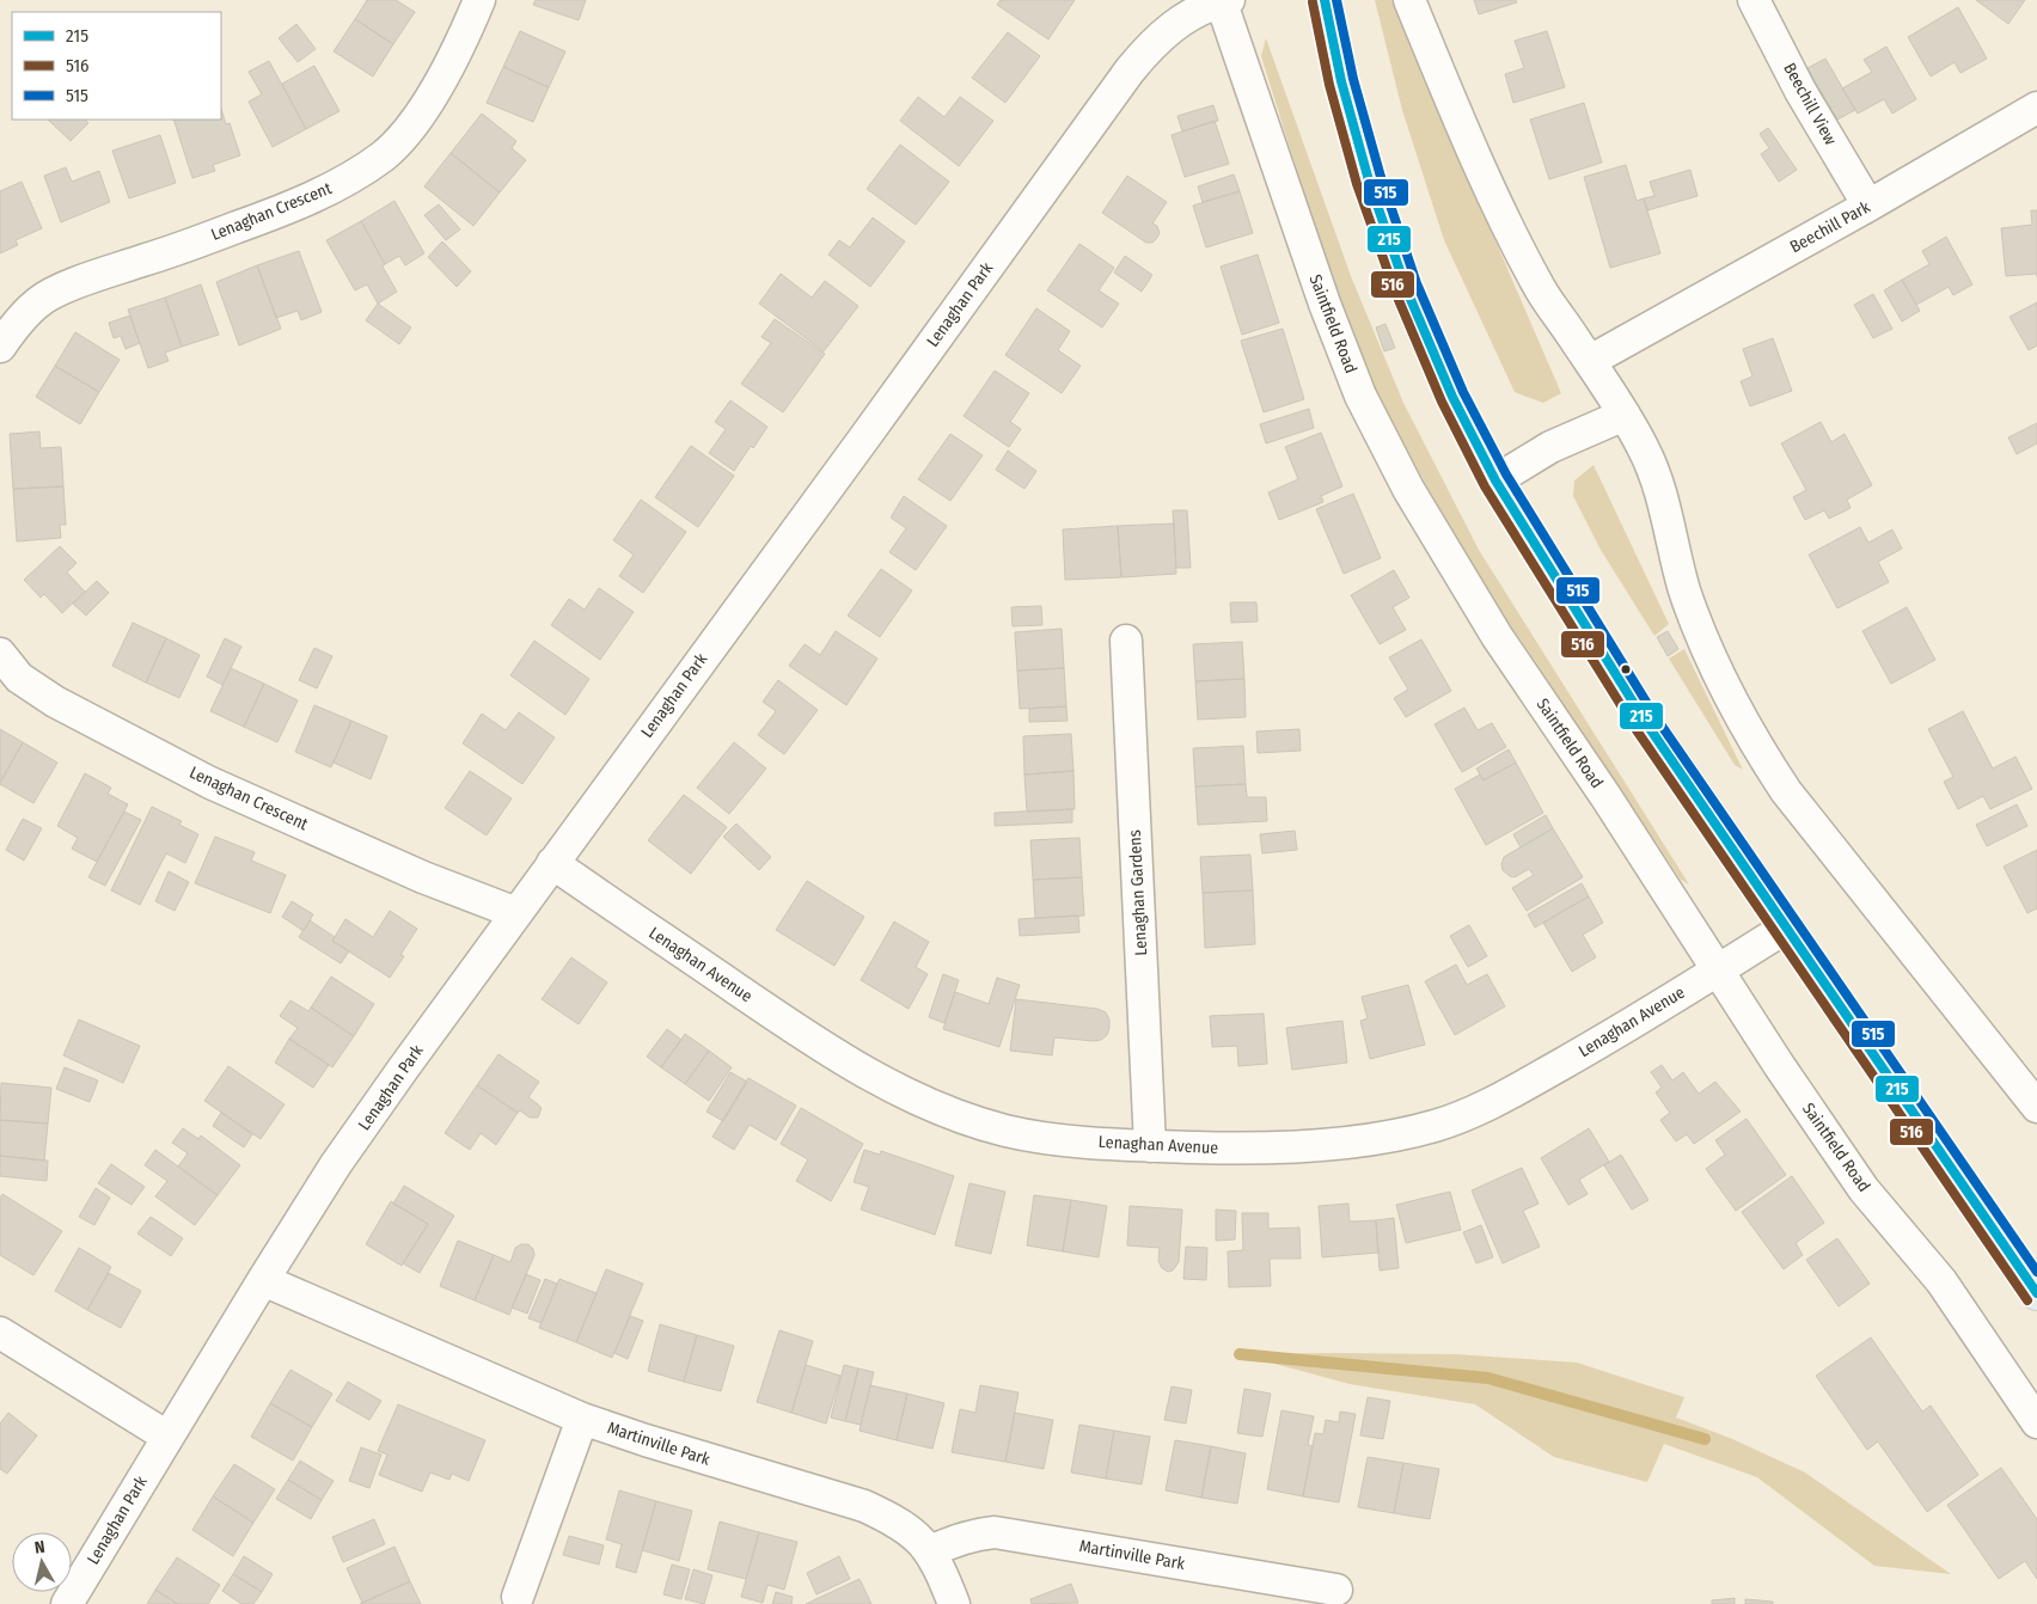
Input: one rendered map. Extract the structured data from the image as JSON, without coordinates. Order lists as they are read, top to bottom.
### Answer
{
  "streets": {
    "street": [
      "Beechill View",
      "Lenaghan Crescent",
      "Beechill Park",
      "Lenaghan Park",
      "Saintfield Road",
      "Lenaghan Gardens",
      "Lenaghan Avenue",
      "Martinville Park"
    ]
  },
  "crossings": [
    ["Beechill View", "Beechill Park"],
    ["Lenaghan Crescent", "Lenaghan Park"],
    ["Lenaghan Park", "Saintfield Road"],
    ["Lenaghan Park", "Lenaghan Avenue"],
    ["Lenaghan Park", "Martinville Park"],
    ["Saintfield Road", "Lenaghan Avenue"],
    ["Lenaghan Gardens", "Lenaghan Avenue"]
  ],
  "lines": ["transit line 215", "transit line 515", "transit line 516"],
  "legend": ["215", "516", "515"],
  "north": "top"
}
